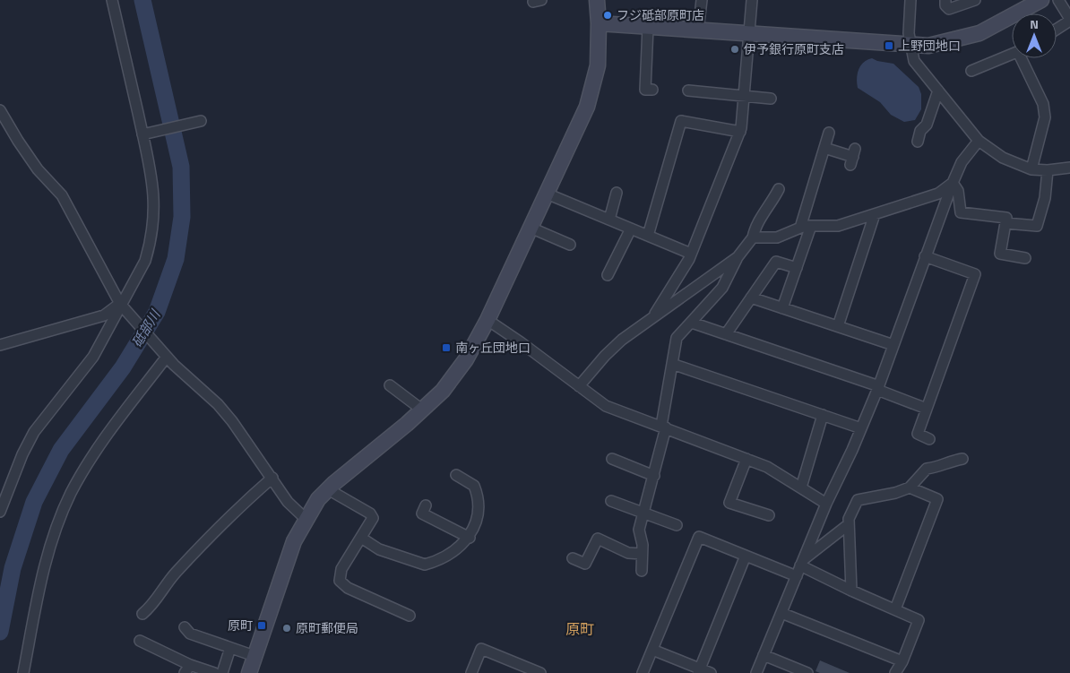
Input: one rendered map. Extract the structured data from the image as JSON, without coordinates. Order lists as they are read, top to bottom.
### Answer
{
  "districts": ["原町"],
  "water": ["砥部川"],
  "places": {
    "other": ["フジ砥部原町店", "伊予銀行原町支店", "原町郵便局"],
    "transit": ["上野団地口", "南ヶ丘団地口", "原町"]
  },
  "north": "top"
}
